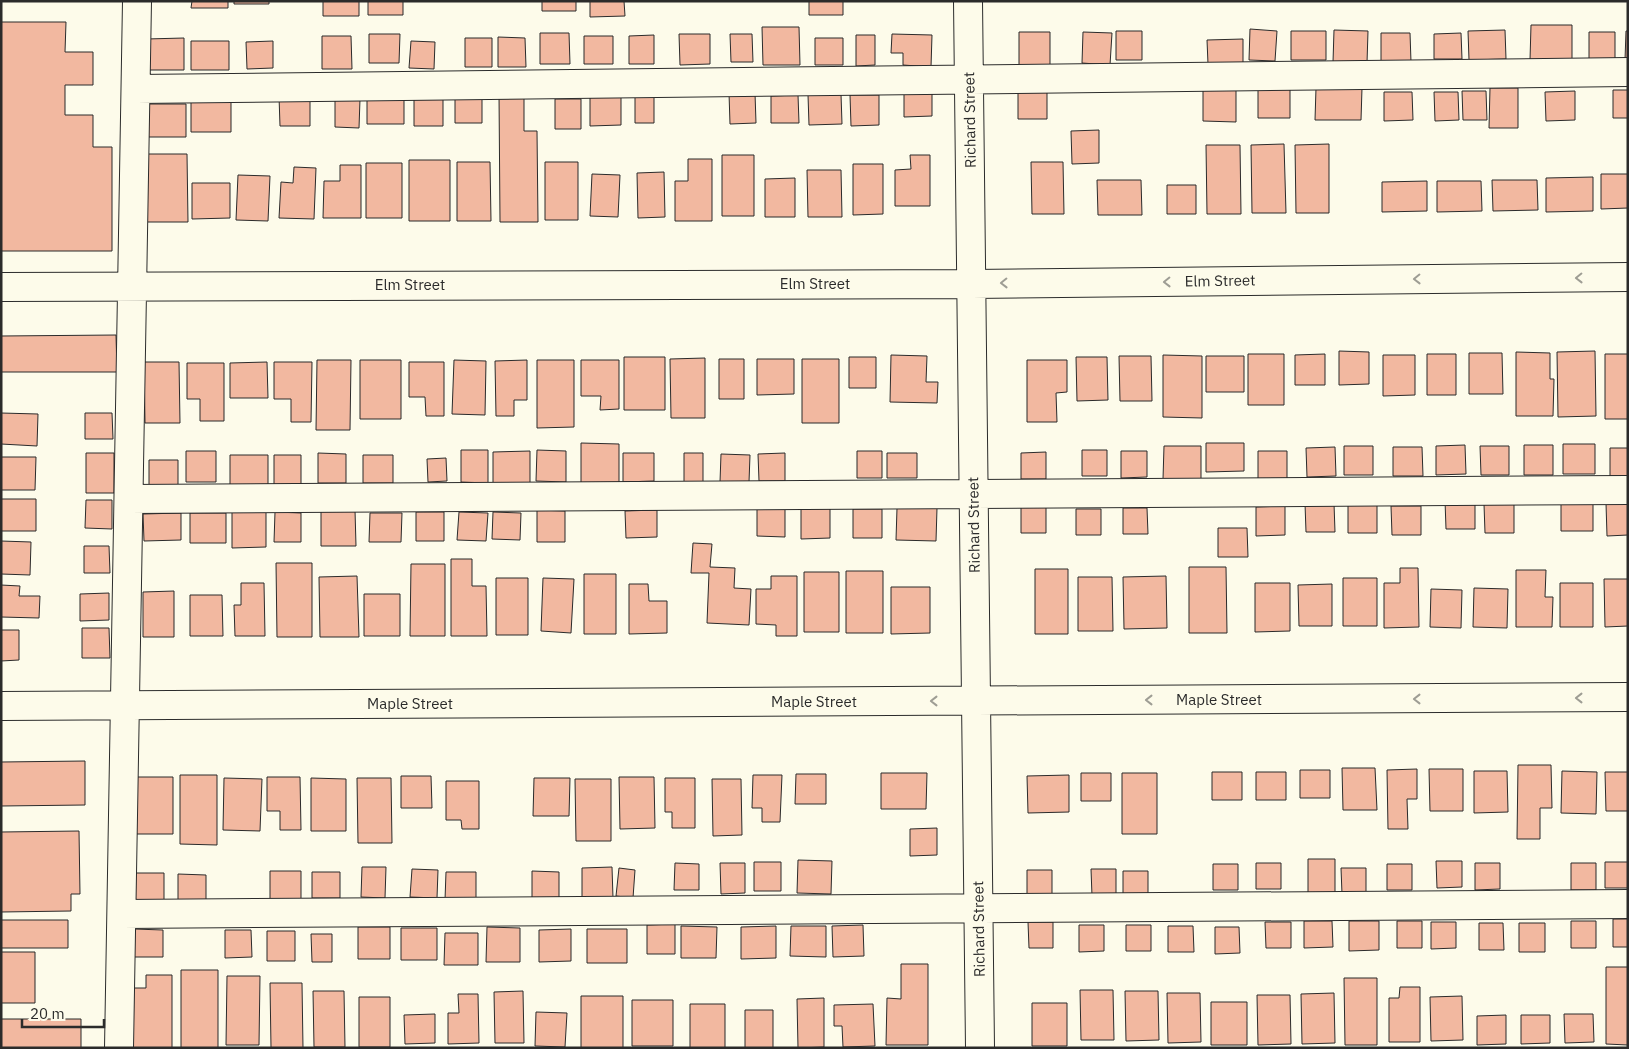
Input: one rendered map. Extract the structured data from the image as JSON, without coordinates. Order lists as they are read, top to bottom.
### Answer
{
  "streets": {
    "street": ["Richard Street", "Elm Street", "Maple Street"]
  },
  "crossings": [
    ["Richard Street", "Elm Street"],
    ["Richard Street", "Maple Street"]
  ],
  "scale_bar": "20 m"
}
